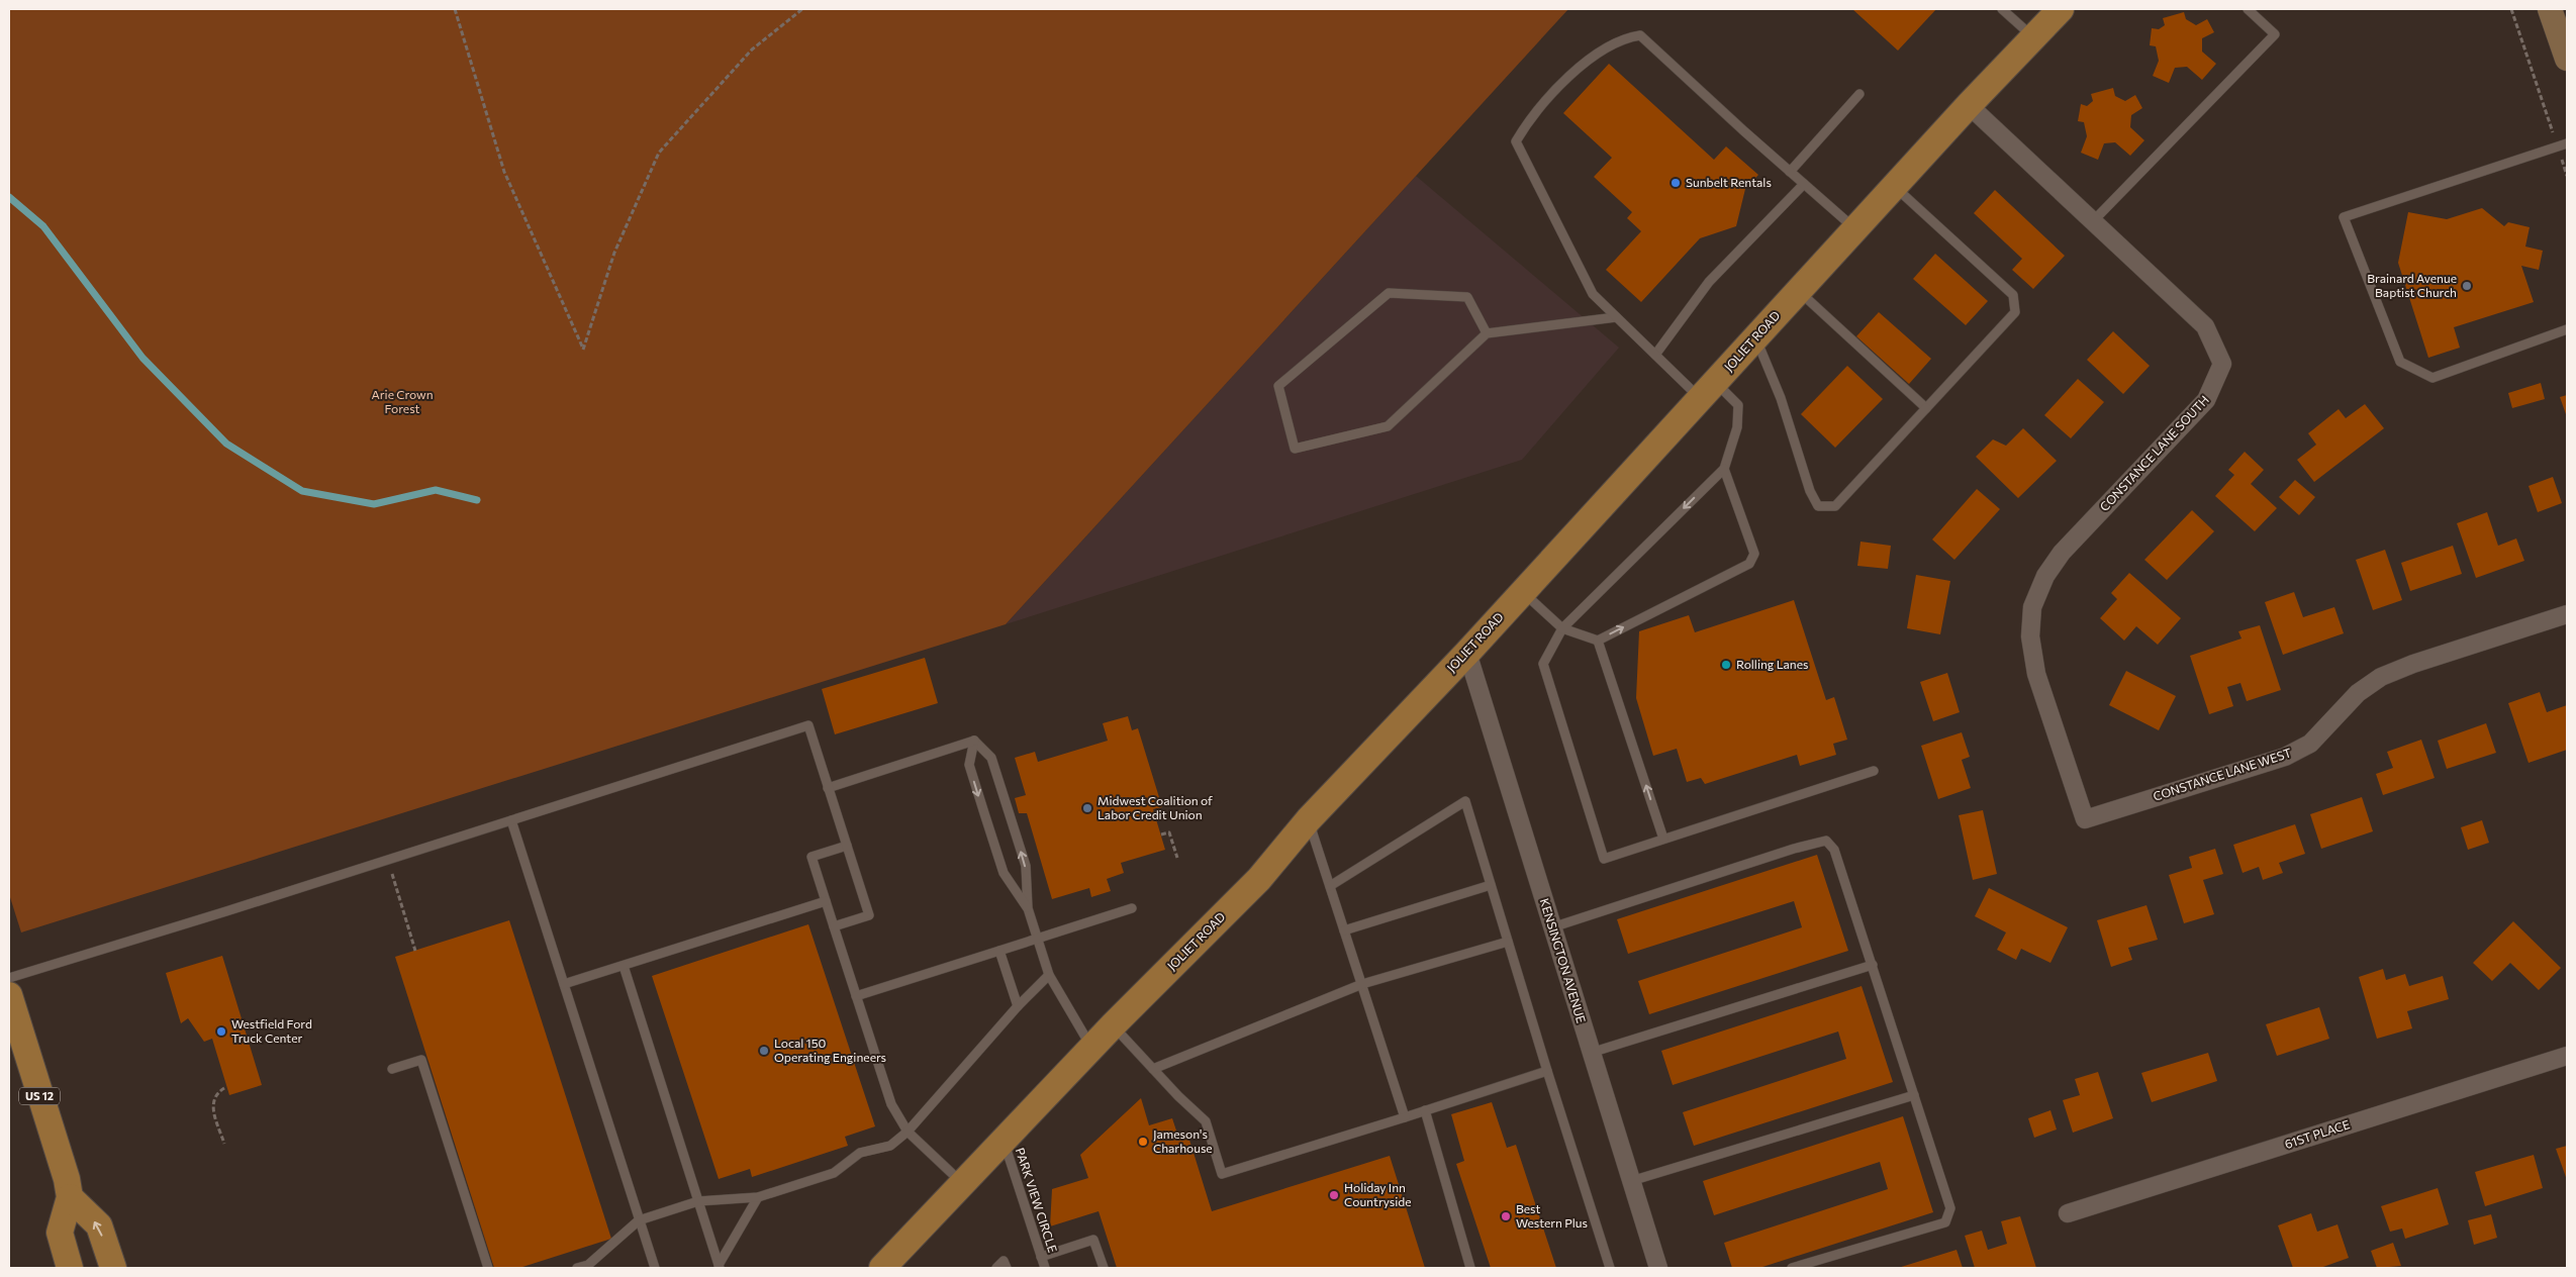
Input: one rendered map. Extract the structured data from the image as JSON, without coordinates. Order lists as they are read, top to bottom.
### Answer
{
  "streets": {
    "main road": ["JOLIET ROAD", "US 12"],
    "street": [
      "CONSTANCE LANE SOUTH",
      "CONSTANCE LANE WEST",
      "KENSINGTON AVENUE",
      "61ST PLACE"
    ],
    "lane": ["PARK VIEW CIRCLE"]
  },
  "crossings": [
    ["JOLIET ROAD", "CONSTANCE LANE SOUTH"],
    ["JOLIET ROAD", "KENSINGTON AVENUE"],
    ["JOLIET ROAD", "PARK VIEW CIRCLE"],
    ["CONSTANCE LANE SOUTH", "CONSTANCE LANE WEST"]
  ],
  "parks": ["Arie Crown Forest"],
  "places": [
    "Sunbelt Rentals",
    "Brainard Avenue Baptist Church",
    "Rolling Lanes",
    "Midwest Coalition of Labor Credit Union",
    "Westfield Ford Truck Center",
    "Local 150 Operating Engineers",
    "Jameson's Charhouse",
    "Holiday Inn Countryside",
    "Best Western Plus"
  ]
}
